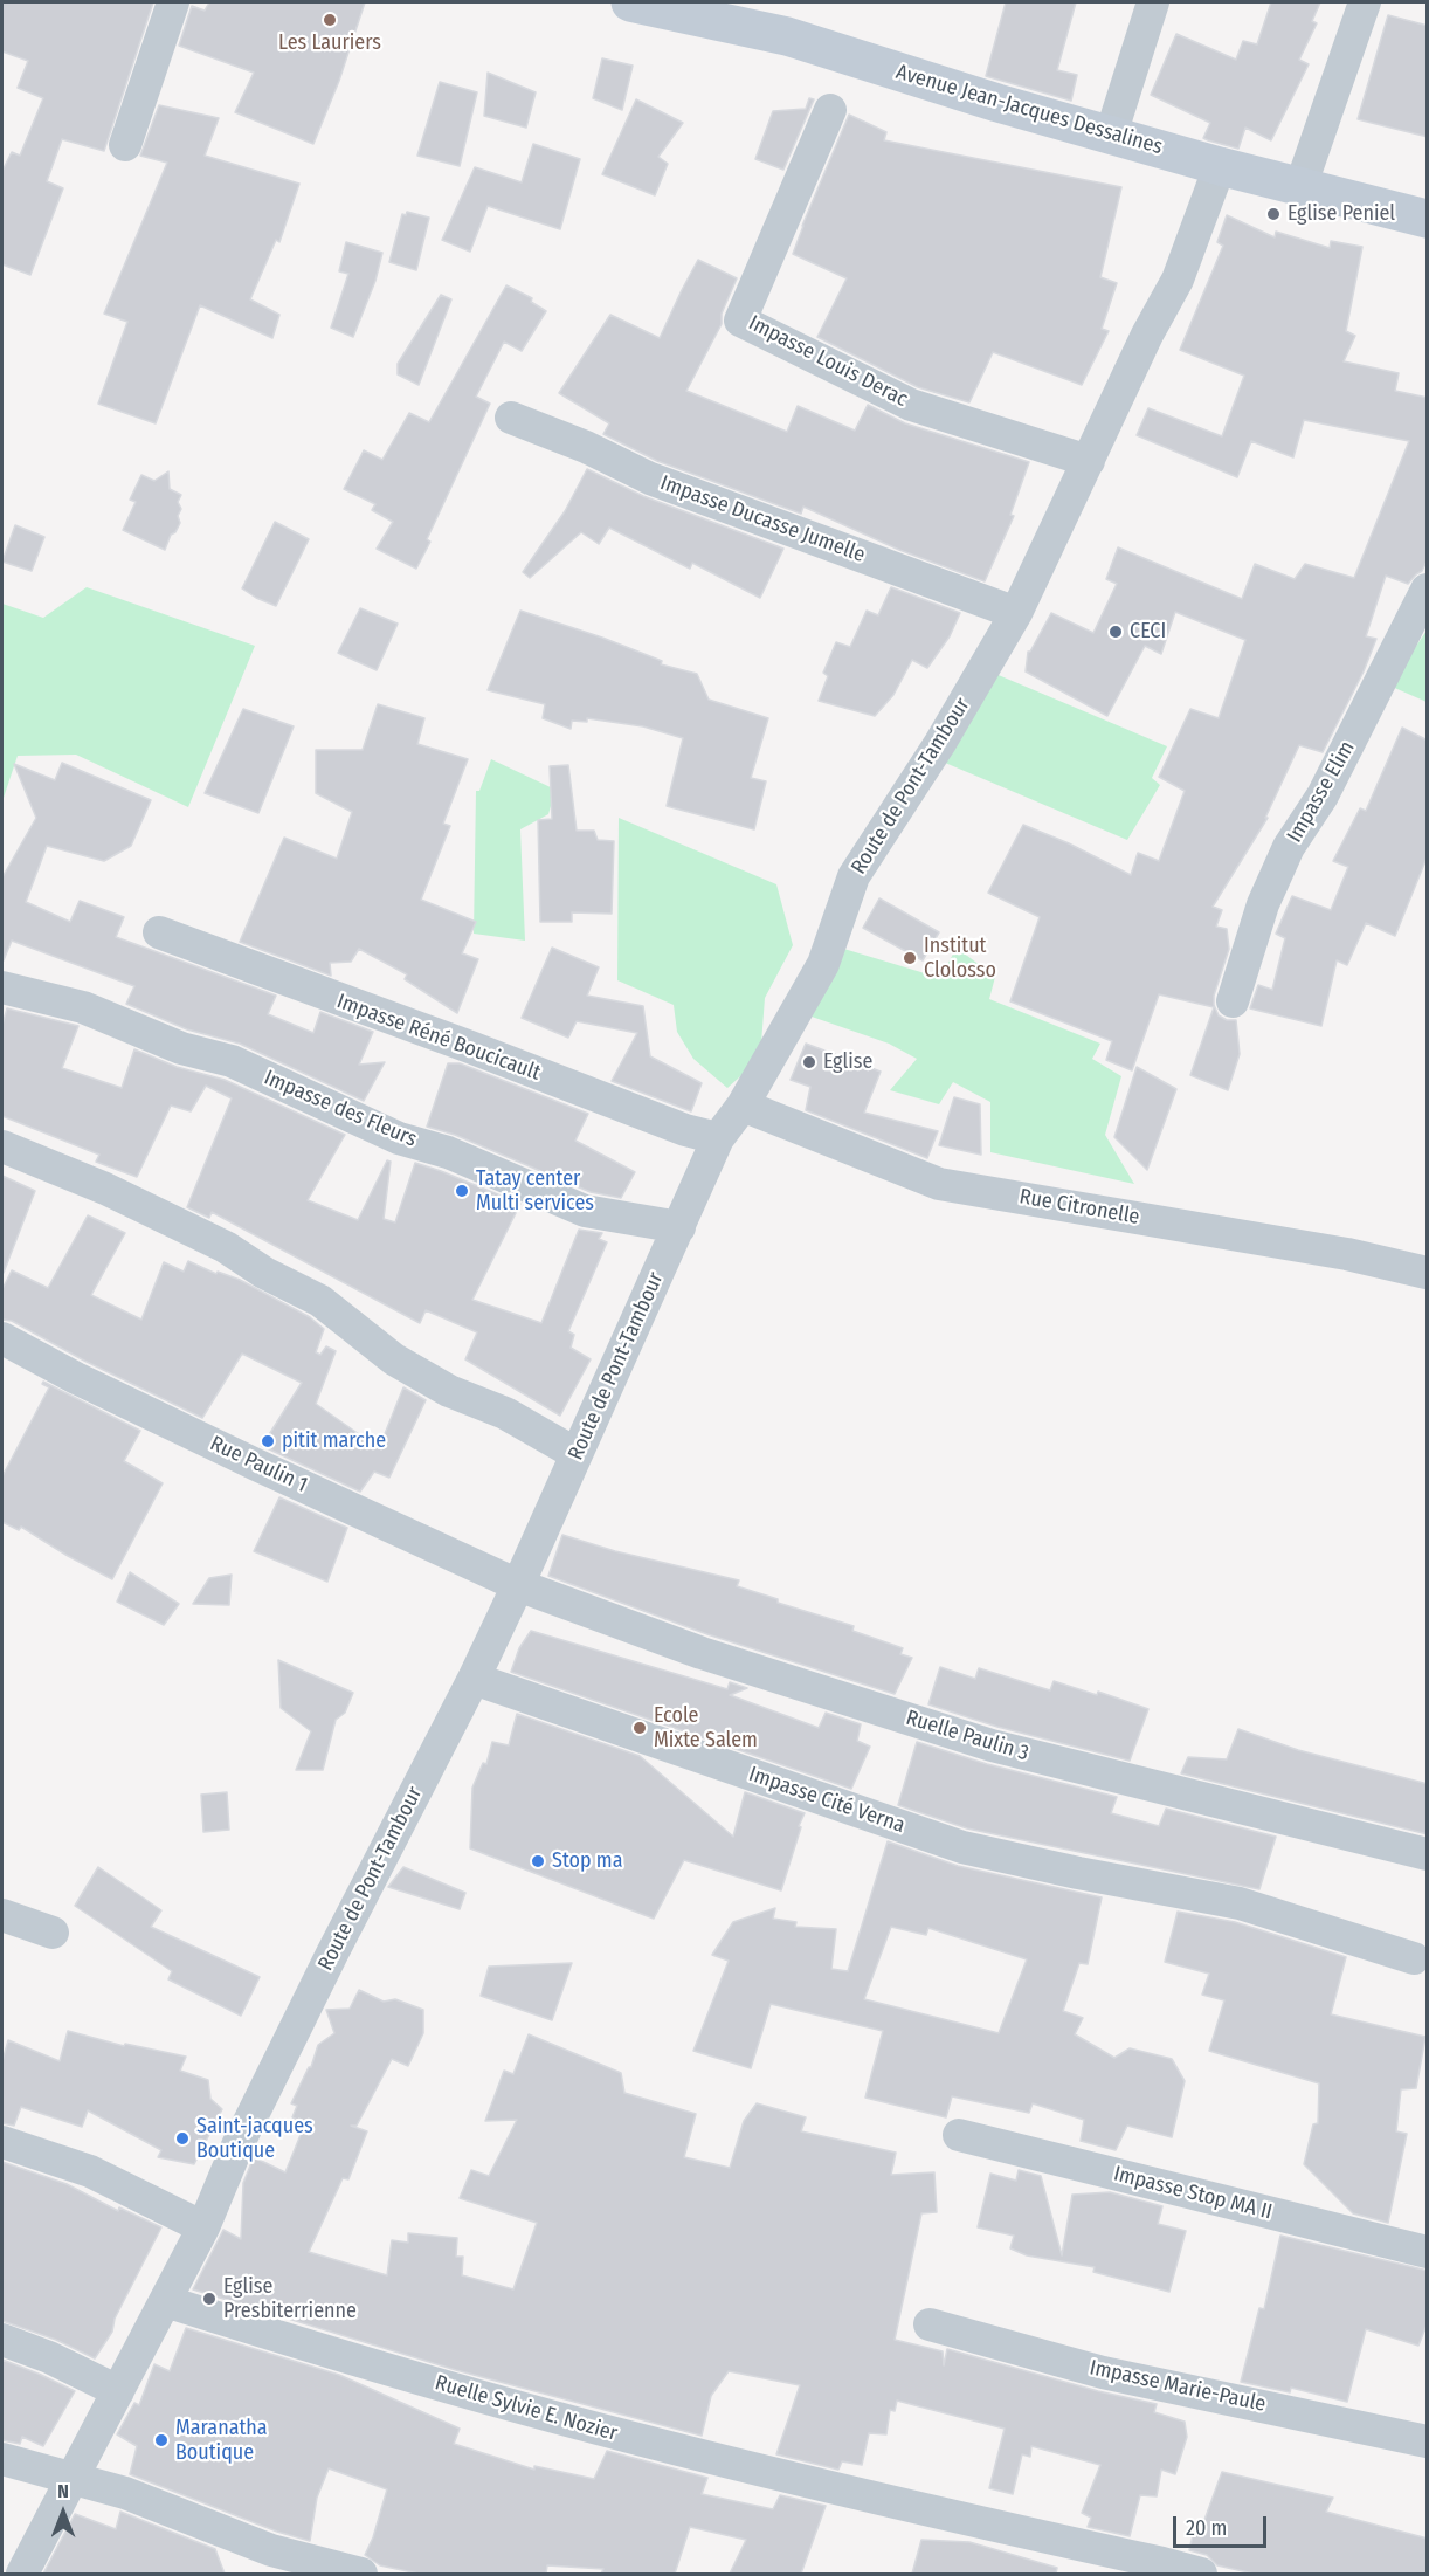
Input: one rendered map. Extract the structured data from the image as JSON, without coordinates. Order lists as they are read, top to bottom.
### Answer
{
  "streets": {
    "street": [
      "Avenue Jean-Jacques Dessalines",
      "Impasse Louis Derac",
      "Impasse Ducasse Jumelle",
      "Route de Pont-Tambour",
      "Impasse Elim",
      "Impasse Réné Boucicault",
      "Impasse des Fleurs",
      "Rue Citronelle",
      "Rue Paulin 1",
      "Ruelle Paulin 3",
      "Impasse Cité Verna",
      "Impasse Stop MA II",
      "Impasse Marie-Paule",
      "Ruelle Sylvie E. Nozier"
    ]
  },
  "crossings": [
    ["Avenue Jean-Jacques Dessalines", "Route de Pont-Tambour"],
    ["Impasse Louis Derac", "Route de Pont-Tambour"],
    ["Impasse Ducasse Jumelle", "Route de Pont-Tambour"],
    ["Route de Pont-Tambour", "Impasse Réné Boucicault"],
    ["Route de Pont-Tambour", "Impasse des Fleurs"],
    ["Route de Pont-Tambour", "Rue Citronelle"],
    ["Route de Pont-Tambour", "Rue Paulin 1"],
    ["Route de Pont-Tambour", "Ruelle Paulin 3"],
    ["Route de Pont-Tambour", "Impasse Cité Verna"],
    ["Route de Pont-Tambour", "Ruelle Sylvie E. Nozier"],
    ["Rue Paulin 1", "Ruelle Paulin 3"]
  ],
  "places": [
    "Les Lauriers",
    "Eglise Peniel",
    "CECI",
    "Institut Clolosso",
    "Eglise",
    "Tatay center Multi services",
    "pitit marche",
    "Ecole Mixte Salem",
    "Stop ma",
    "Saint-jacques Boutique",
    "Eglise Presbiterrienne",
    "Maranatha Boutique"
  ],
  "scale_bar": "20 m",
  "north": "top"
}
